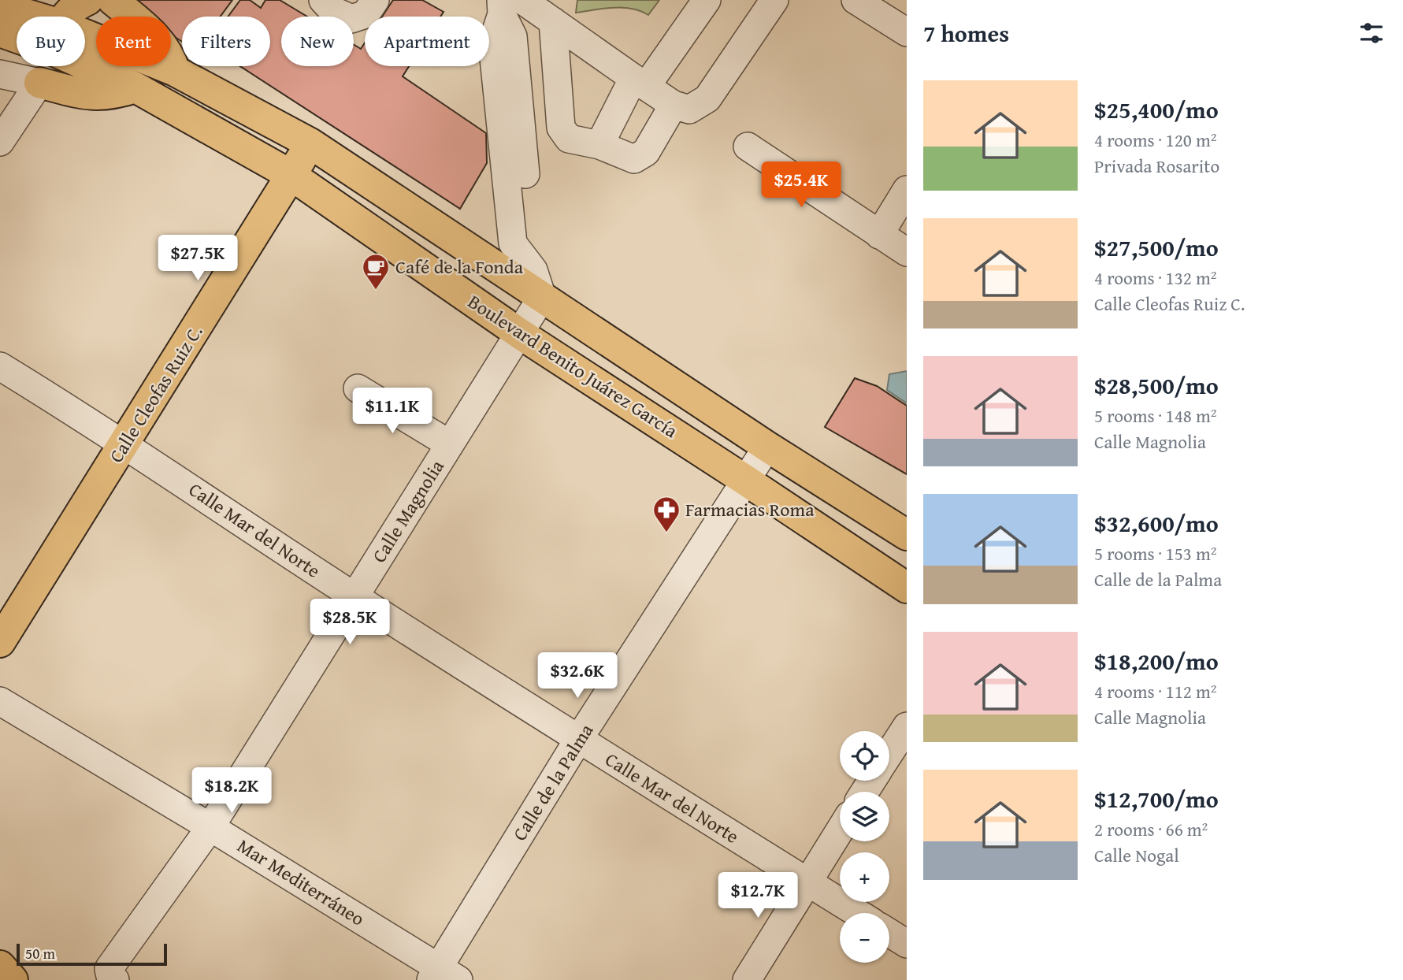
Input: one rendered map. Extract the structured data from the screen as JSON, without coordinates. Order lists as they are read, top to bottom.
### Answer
{
  "streets": {
    "main road": ["Boulevard Benito Juárez García", "Calle Cleofas Ruiz C."],
    "street": [
      "Calle Magnolia",
      "Calle Mar del Norte",
      "Calle de la Palma",
      "Mar Mediterráneo"
    ]
  },
  "crossings": [
    ["Boulevard Benito Juárez García", "Calle Cleofas Ruiz C."],
    ["Boulevard Benito Juárez García", "Calle Magnolia"],
    ["Boulevard Benito Juárez García", "Calle de la Palma"],
    ["Calle Cleofas Ruiz C.", "Calle Mar del Norte"],
    ["Calle Magnolia", "Calle Mar del Norte"],
    ["Calle Magnolia", "Mar Mediterráneo"],
    ["Calle Mar del Norte", "Calle de la Palma"],
    ["Calle de la Palma", "Mar Mediterráneo"]
  ],
  "places": {
    "cafe": ["Café de la Fonda"],
    "pharmacy": ["Farmacias Roma"]
  },
  "scale_bar": "50 m",
  "page": {
    "heading": "7 homes",
    "chip": [
      "Buy",
      "Rent",
      "Filters",
      "New",
      "Apartment"
    ],
    "list": [
      {
        "name": "$25,400/mo",
        "note": "4 rooms · 120 m² · Privada Rosarito"
      },
      {
        "name": "$27,500/mo",
        "note": "4 rooms · 132 m² · Calle Cleofas Ruiz C."
      },
      {
        "name": "$28,500/mo",
        "note": "5 rooms · 148 m² · Calle Magnolia"
      },
      {
        "name": "$32,600/mo",
        "note": "5 rooms · 153 m² · Calle de la Palma"
      },
      {
        "name": "$18,200/mo",
        "note": "4 rooms · 112 m² · Calle Magnolia"
      },
      {
        "name": "$12,700/mo",
        "note": "2 rooms · 66 m² · Calle Nogal"
      }
    ],
    "price": [
      "$25.4K",
      "$27.5K",
      "$11.1K",
      "$28.5K",
      "$32.6K",
      "$18.2K",
      "$12.7K"
    ],
    "map_buttons": ["+", "−"],
    "scale": "50 m"
  }
}
